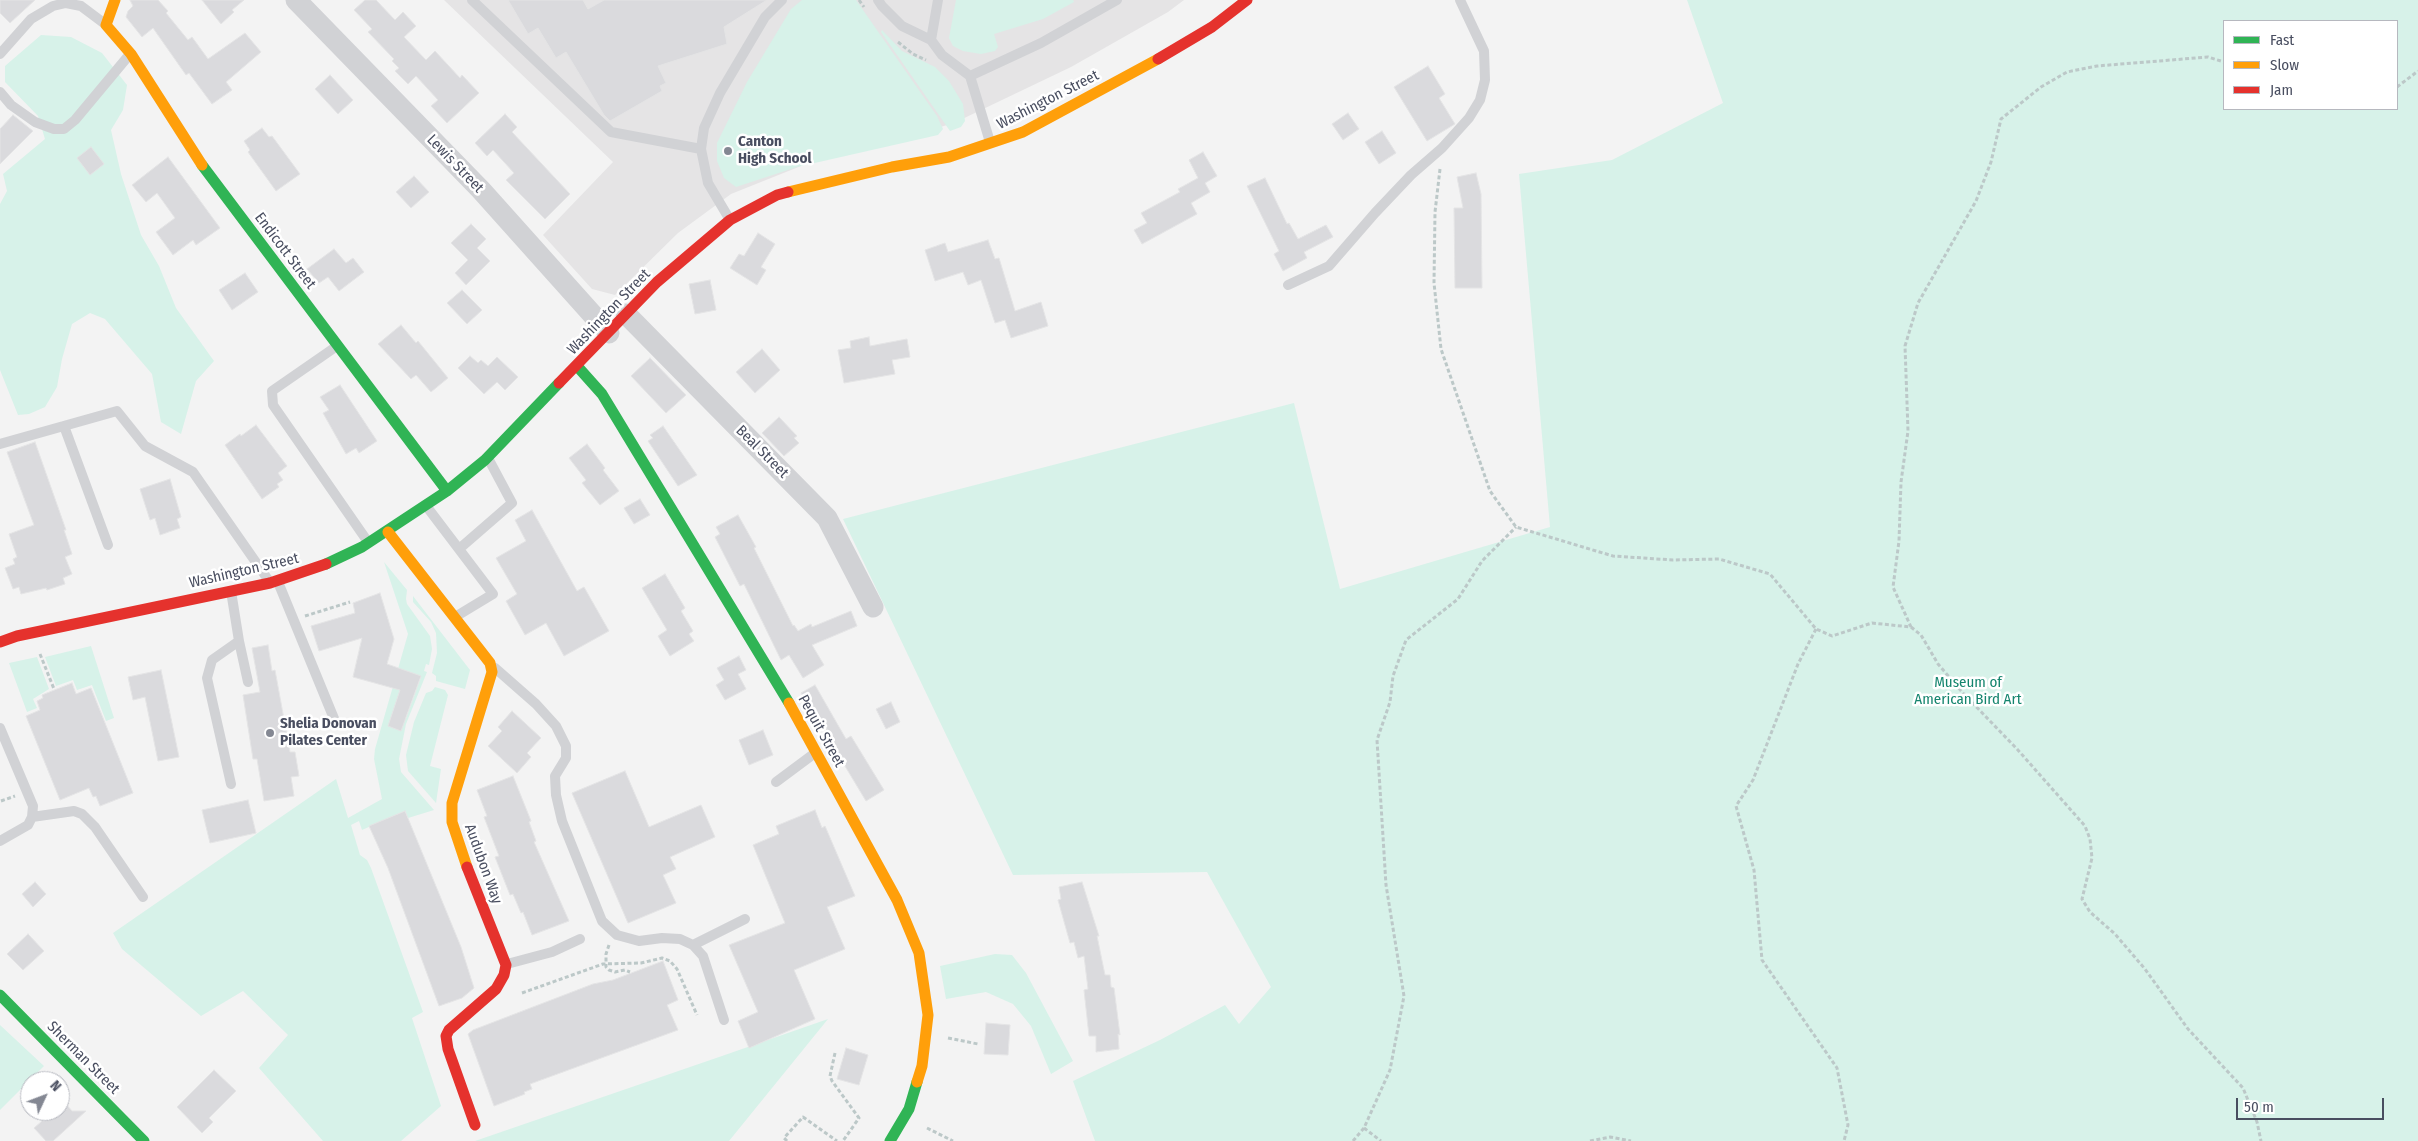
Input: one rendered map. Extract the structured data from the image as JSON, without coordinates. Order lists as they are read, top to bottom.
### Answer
{
  "streets": {
    "street": [
      "Washington Street",
      "Lewis Street",
      "Endicott Street",
      "Beal Street",
      "Pequit Street",
      "Audubon Way",
      "Sherman Street"
    ]
  },
  "crossings": [
    ["Washington Street", "Lewis Street"],
    ["Washington Street", "Endicott Street"],
    ["Washington Street", "Beal Street"],
    ["Washington Street", "Pequit Street"]
  ],
  "parks": ["Museum of American Bird Art"],
  "places": ["Canton High School", "Shelia Donovan Pilates Center"],
  "legend": ["Fast", "Slow", "Jam"],
  "scale_bar": "50 m",
  "north": "top right"
}
